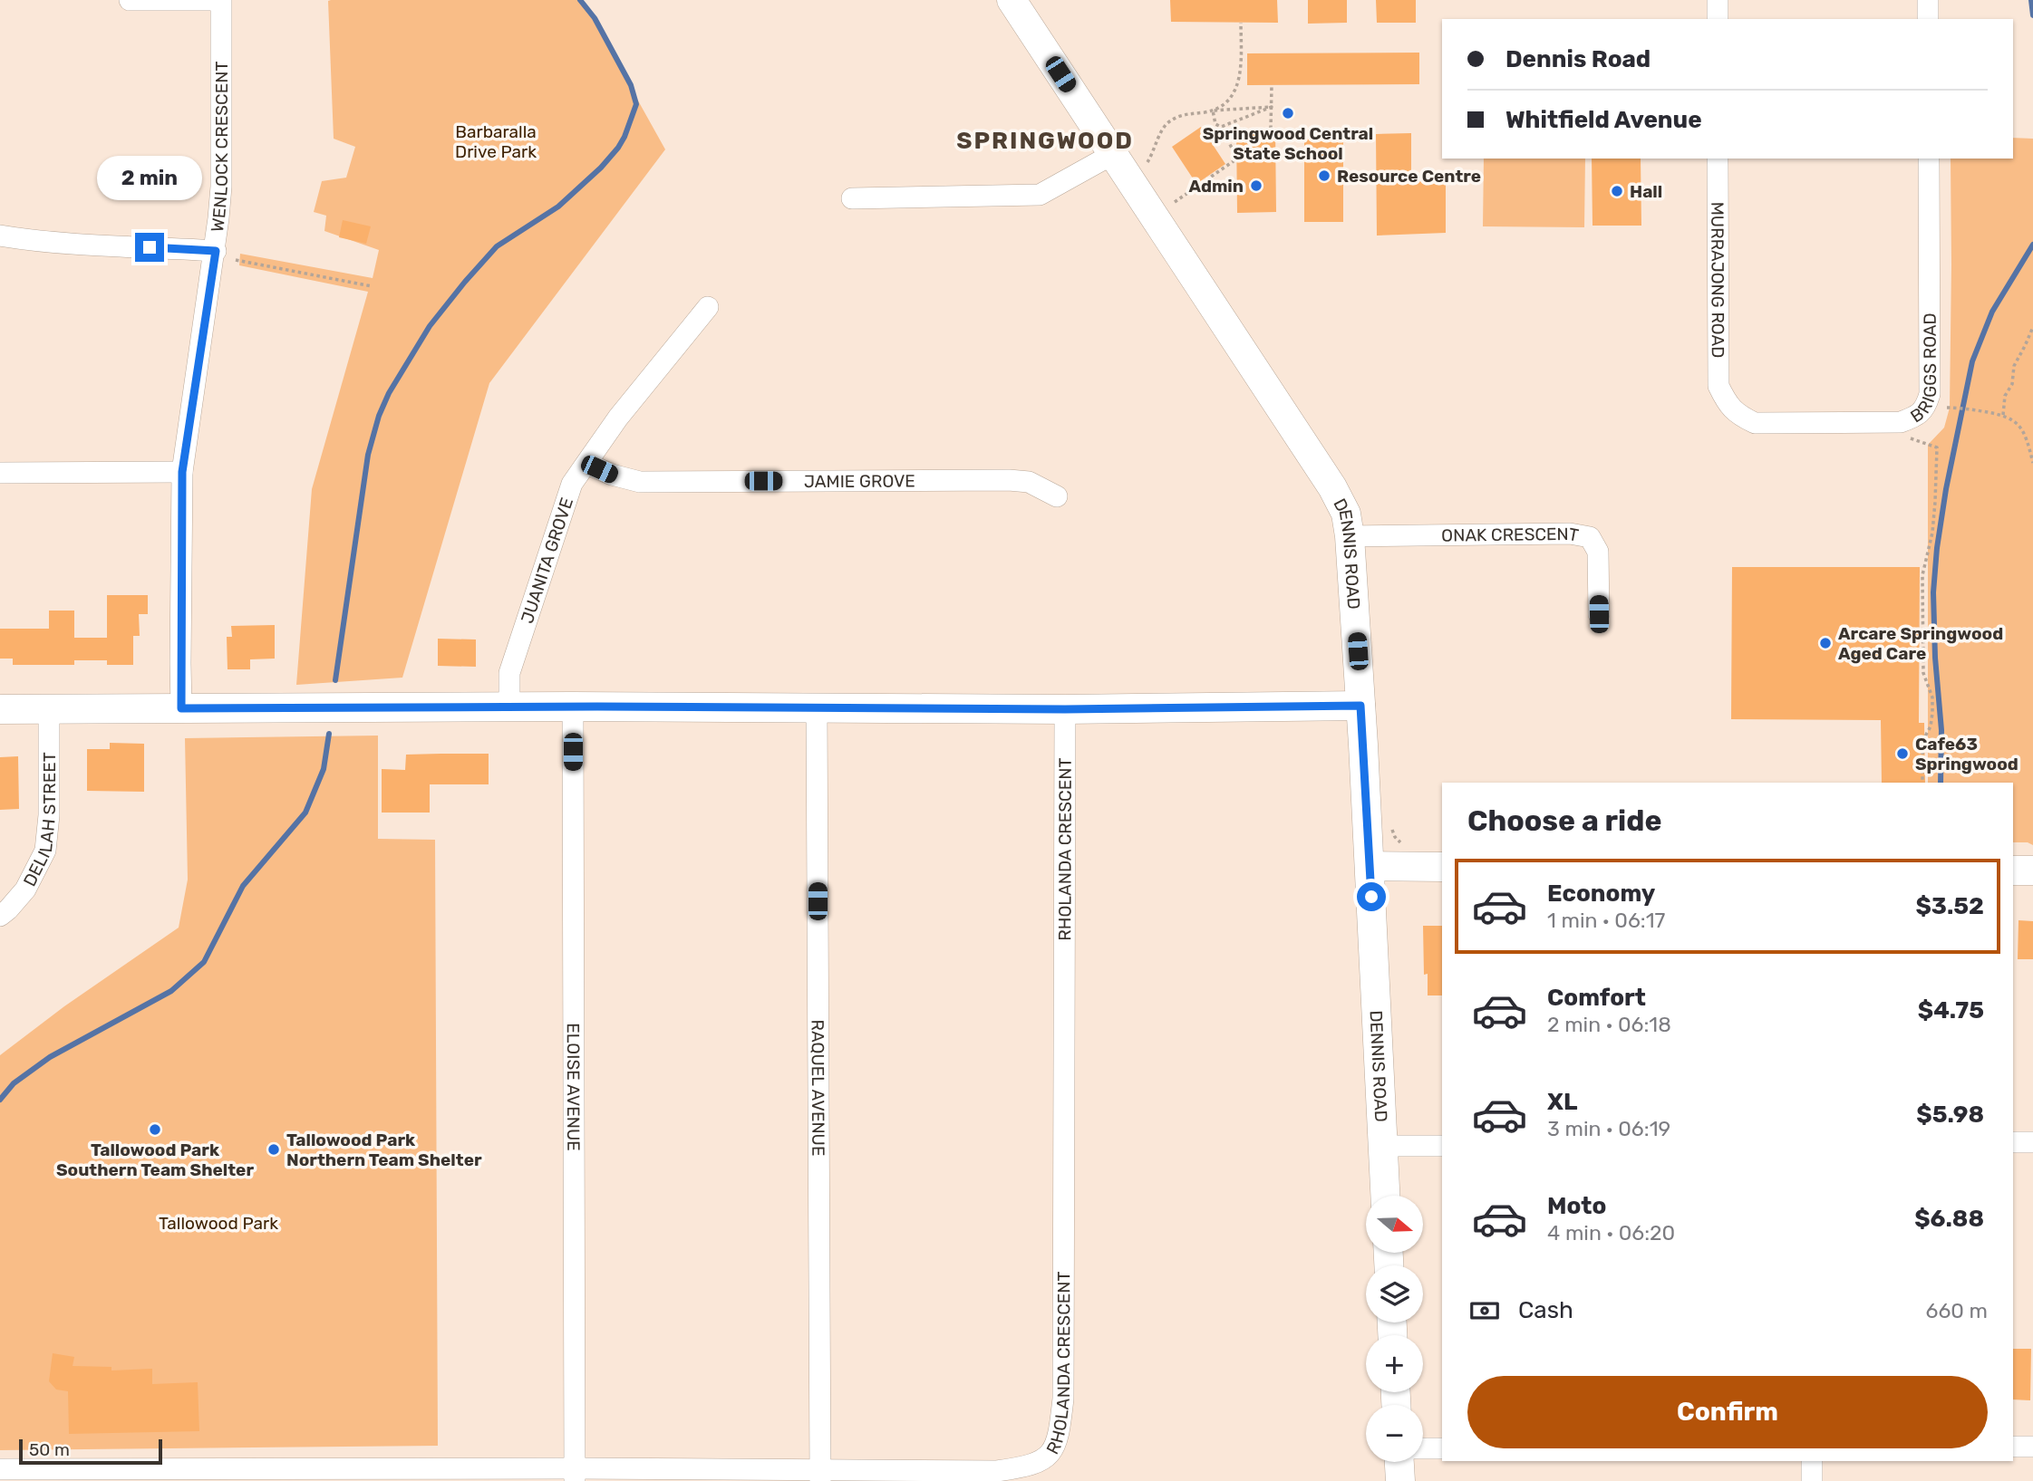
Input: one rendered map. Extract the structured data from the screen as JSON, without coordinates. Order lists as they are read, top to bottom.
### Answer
{
  "streets": {
    "street": [
      "WENLOCK CRESCENT",
      "MURRAJONG ROAD",
      "BRIGGS ROAD",
      "JAMIE GROVE",
      "ONAK CRESCENT",
      "DENNIS ROAD",
      "JUANITA GROVE",
      "DELILAH STREET",
      "RHOLANDA CRESCENT",
      "ELOISE AVENUE",
      "RAQUEL AVENUE"
    ]
  },
  "crossings": [
    ["MURRAJONG ROAD", "BRIGGS ROAD"],
    ["JAMIE GROVE", "JUANITA GROVE"],
    ["ONAK CRESCENT", "DENNIS ROAD"],
    ["RHOLANDA CRESCENT", "ELOISE AVENUE"],
    ["RHOLANDA CRESCENT", "RAQUEL AVENUE"]
  ],
  "districts": ["SPRINGWOOD"],
  "parks": ["Barbaralla Drive Park", "Tallowood Park"],
  "places": [
    "Springwood Central State School",
    "Resource Centre",
    "Admin",
    "Hall",
    "Arcare Springwood Aged Care",
    "Cafe63 Springwood",
    "Tallowood Park Southern Team Shelter",
    "Tallowood Park Northern Team Shelter"
  ],
  "scale_bar": "50 m",
  "north": "right",
  "page": {
    "banner": ["Dennis Road", "Whitfield Avenue"],
    "bubble": "2 min",
    "heading": "Choose a ride",
    "list": [
      {
        "name": "Economy",
        "note": "1 min · 06:17",
        "value": "$3.52"
      },
      {
        "name": "Comfort",
        "note": "2 min · 06:18",
        "value": "$4.75"
      },
      {
        "name": "XL",
        "note": "3 min · 06:19",
        "value": "$5.98"
      },
      {
        "name": "Moto",
        "note": "4 min · 06:20",
        "value": "$6.88"
      }
    ],
    "map_buttons": ["+", "−"],
    "pay": ["Cash", "660 m"],
    "buttons": "Confirm",
    "scale": "50 m"
  }
}
